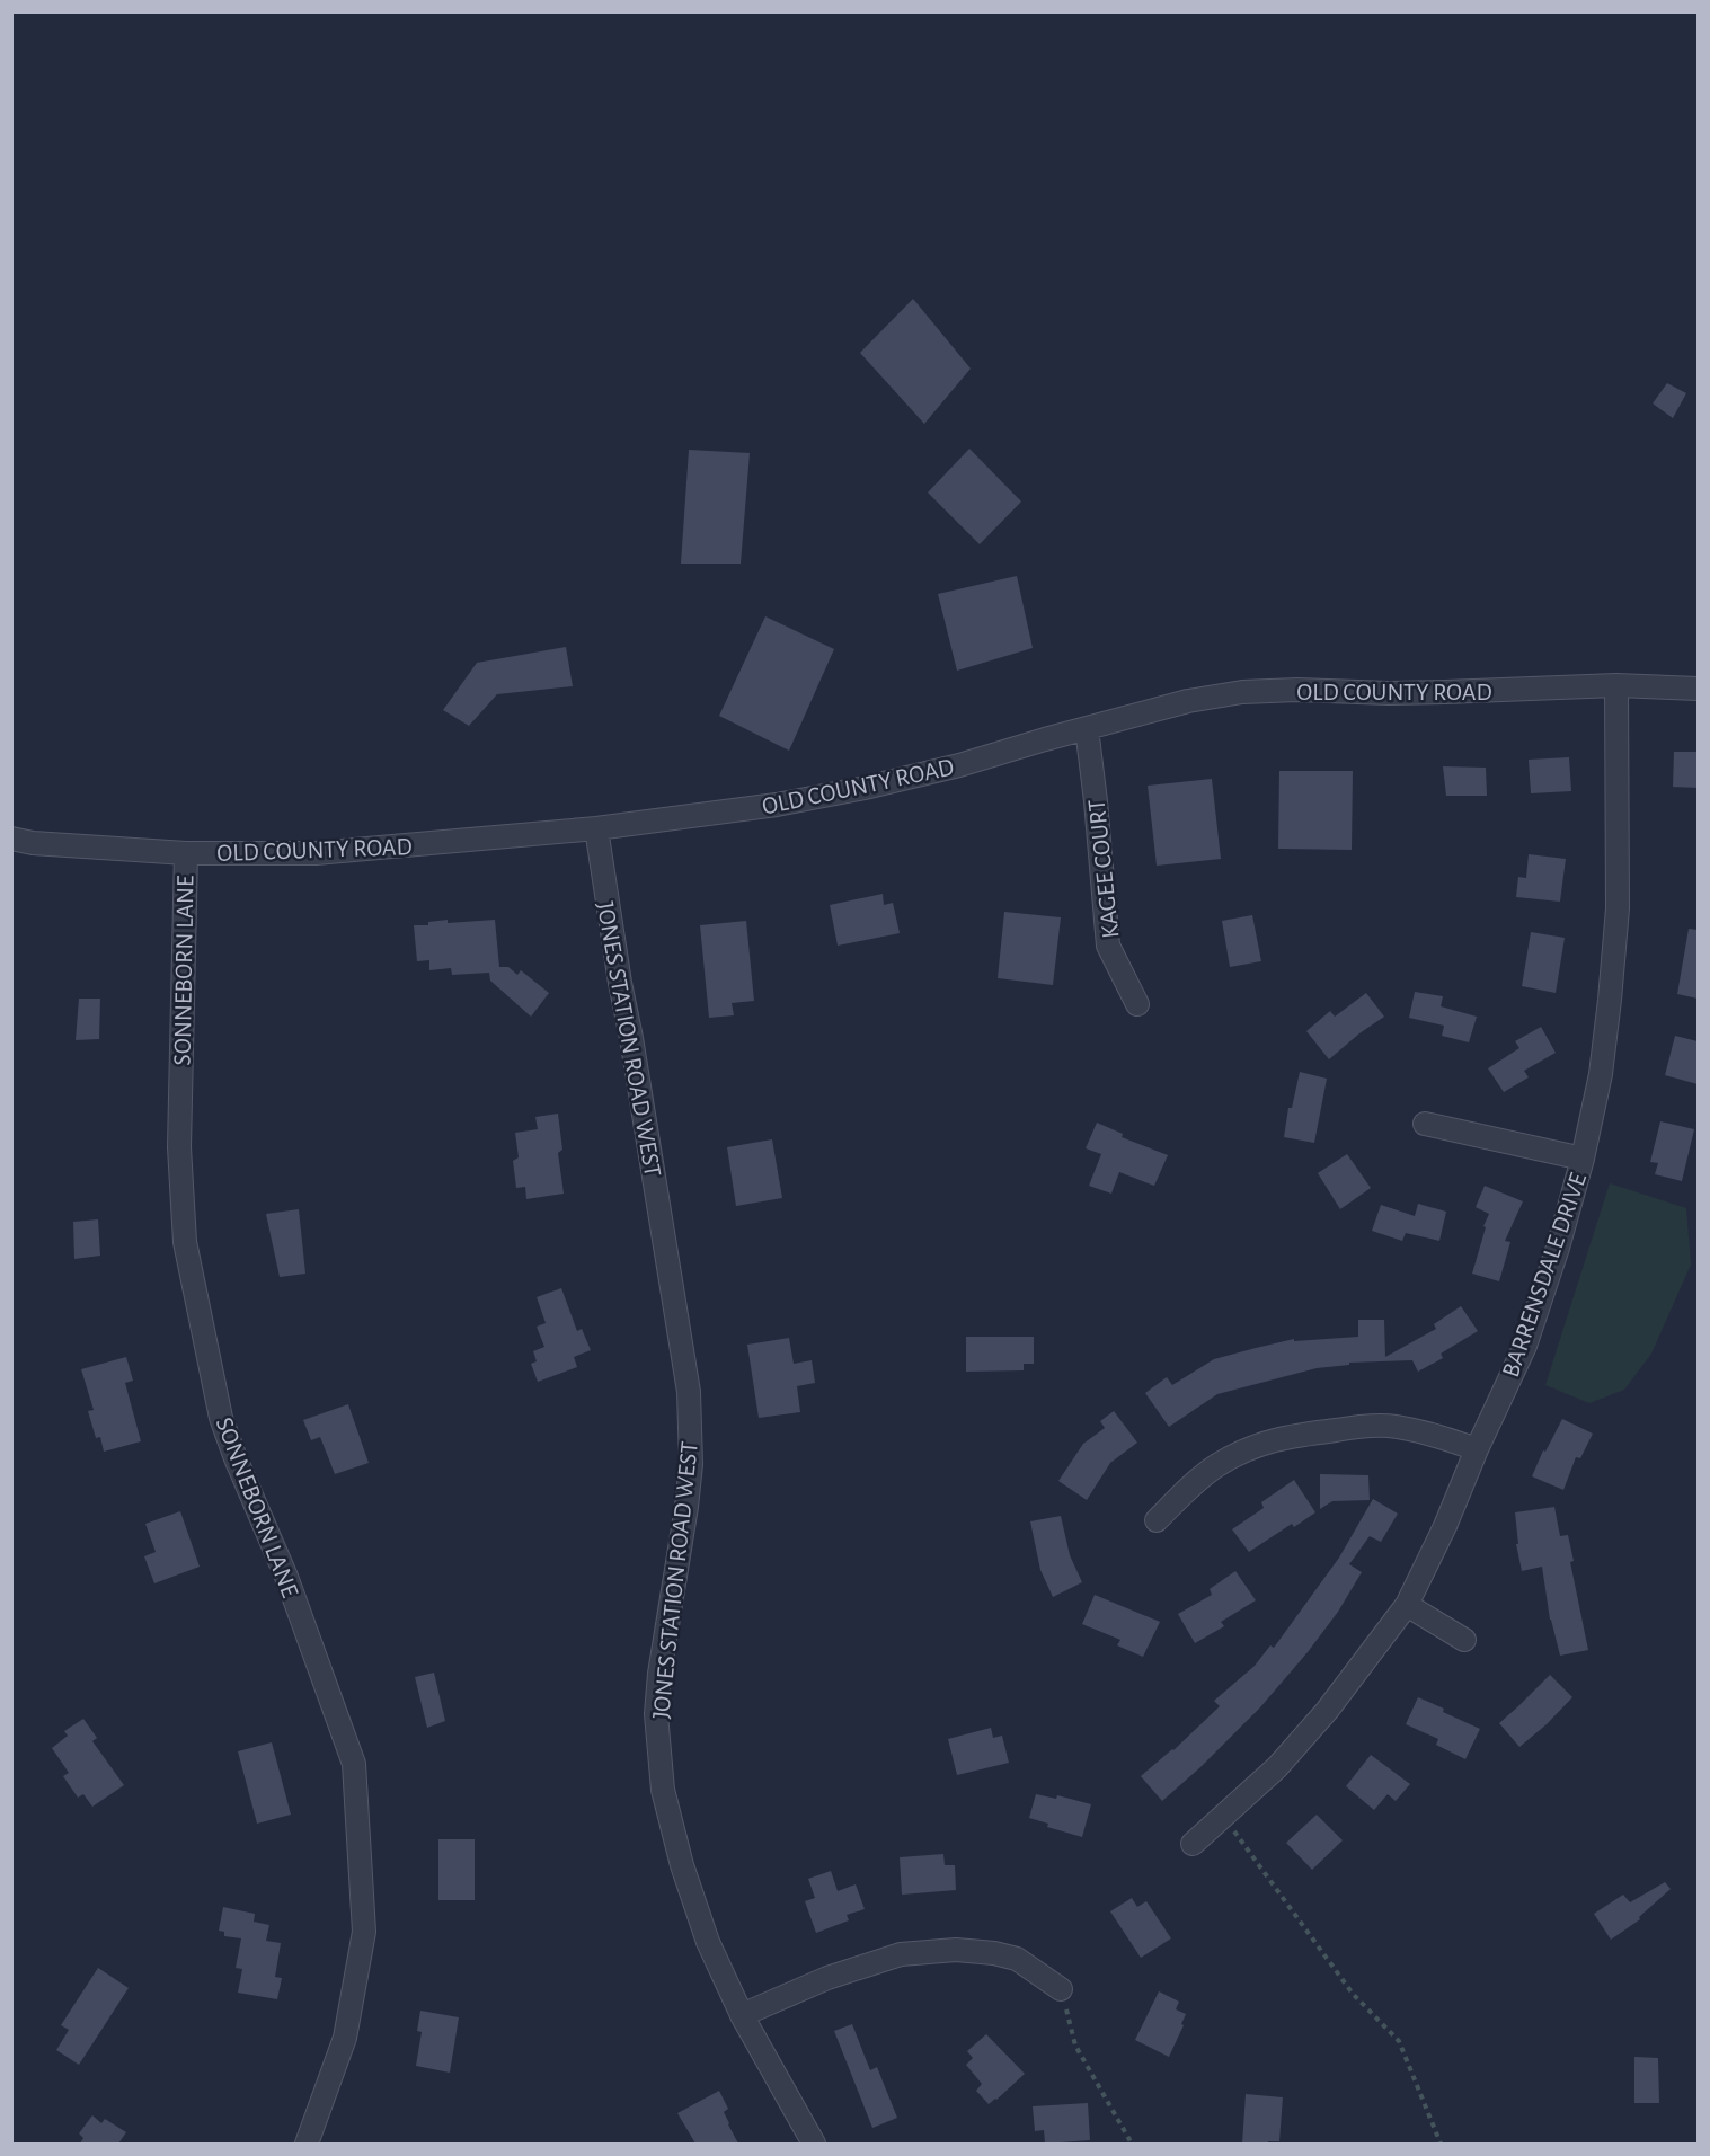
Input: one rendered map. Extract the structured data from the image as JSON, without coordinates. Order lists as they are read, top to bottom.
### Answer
{
  "streets": {
    "street": [
      "OLD COUNTY ROAD",
      "KAGEE COURT",
      "SONNEBORN LANE",
      "JONES STATION ROAD WEST",
      "BARRENSDALE DRIVE"
    ]
  },
  "crossings": [
    ["OLD COUNTY ROAD", "KAGEE COURT"],
    ["OLD COUNTY ROAD", "SONNEBORN LANE"],
    ["OLD COUNTY ROAD", "JONES STATION ROAD WEST"],
    ["OLD COUNTY ROAD", "BARRENSDALE DRIVE"]
  ]
}
